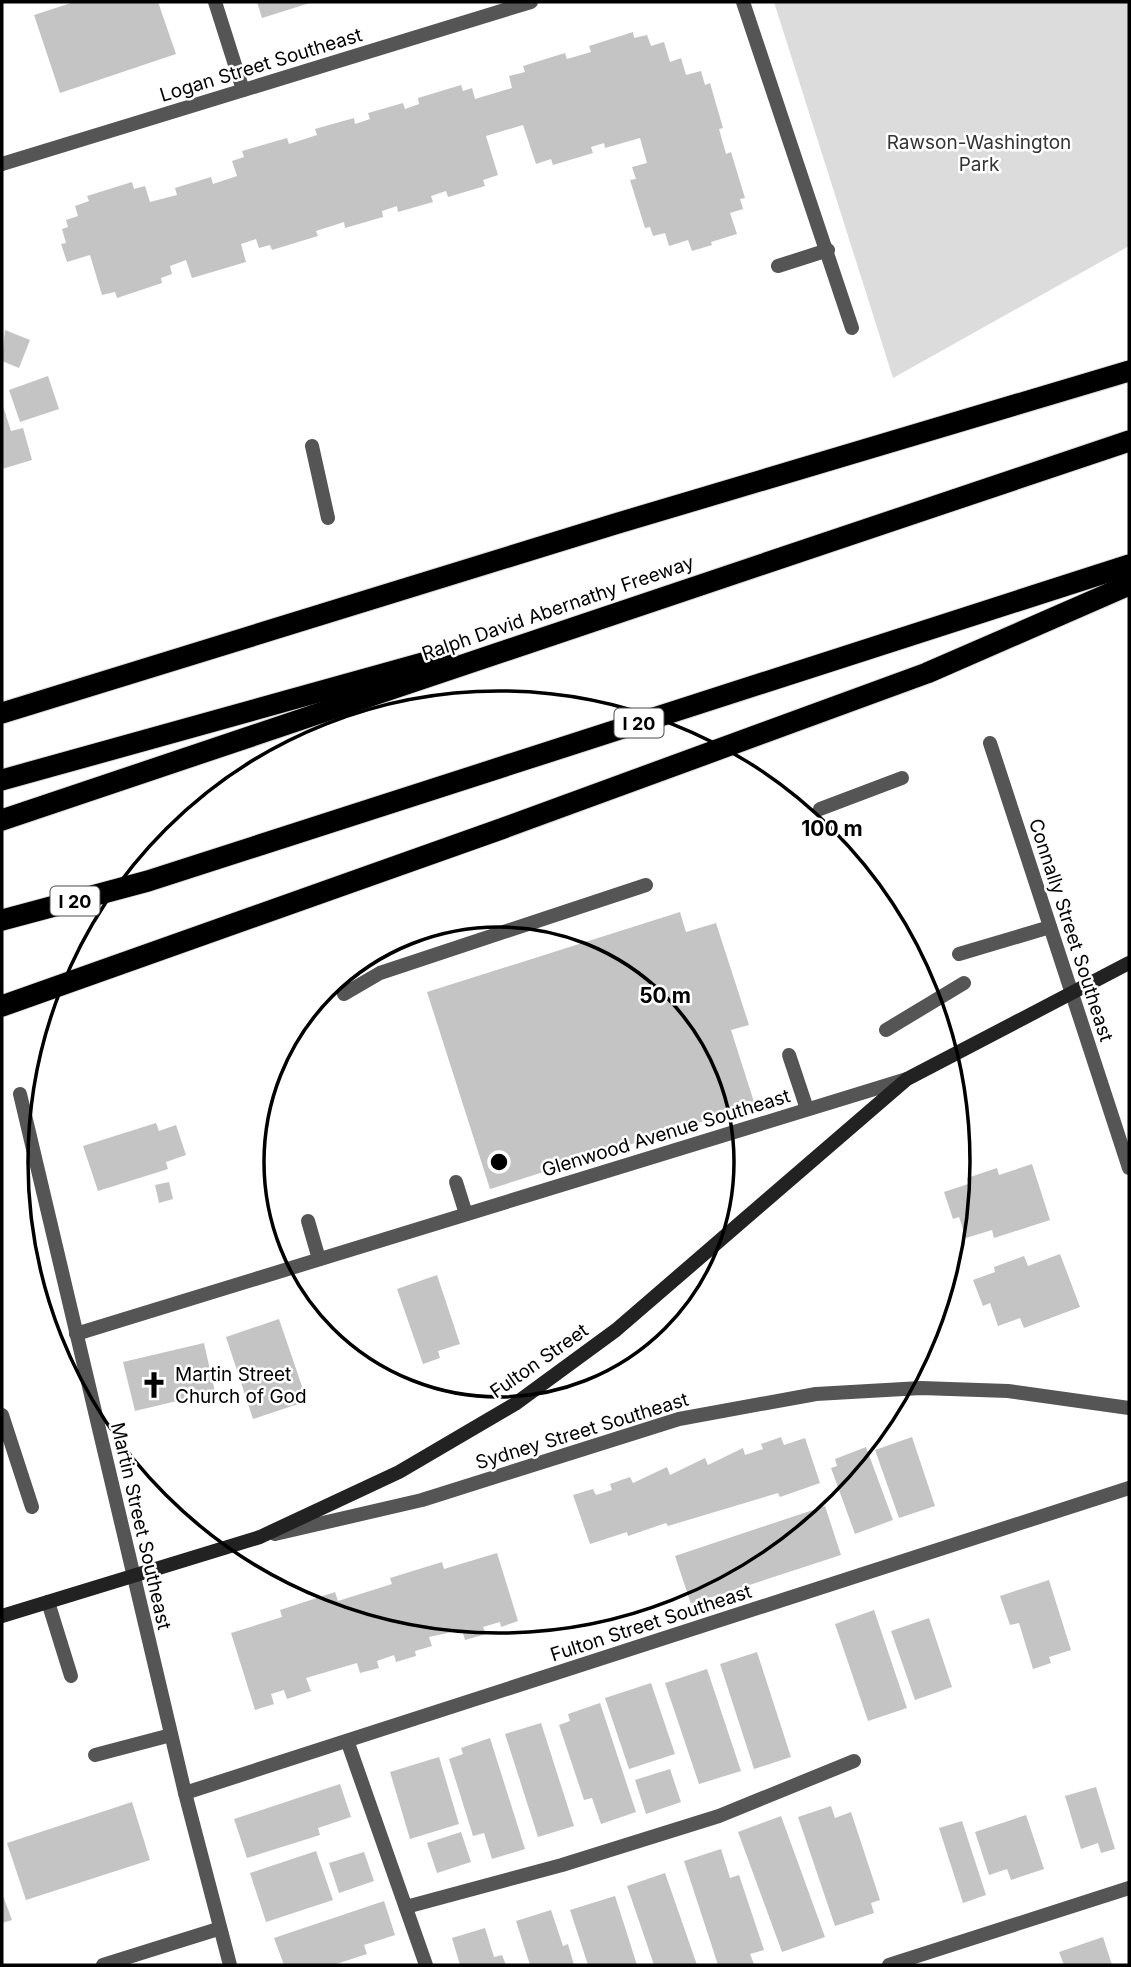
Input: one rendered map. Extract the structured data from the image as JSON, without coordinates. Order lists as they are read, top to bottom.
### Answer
{
  "streets": {
    "highway": ["Ralph David Abernathy Freeway", "I 20"],
    "street": [
      "Logan Street Southeast",
      "Connally Street Southeast",
      "Glenwood Avenue Southeast",
      "Fulton Street",
      "Sydney Street Southeast",
      "Martin Street Southeast",
      "Fulton Street Southeast"
    ]
  },
  "crossings": [
    ["Connally Street Southeast", "Glenwood Avenue Southeast"],
    ["Glenwood Avenue Southeast", "Fulton Street"],
    ["Glenwood Avenue Southeast", "Martin Street Southeast"],
    ["Fulton Street", "Sydney Street Southeast"],
    ["Fulton Street", "Martin Street Southeast"],
    ["Martin Street Southeast", "Fulton Street Southeast"]
  ],
  "parks": ["Rawson-Washington Park"],
  "places": {
    "church": ["Martin Street Church of God"]
  },
  "rings": ["100 m", "50 m"]
}
